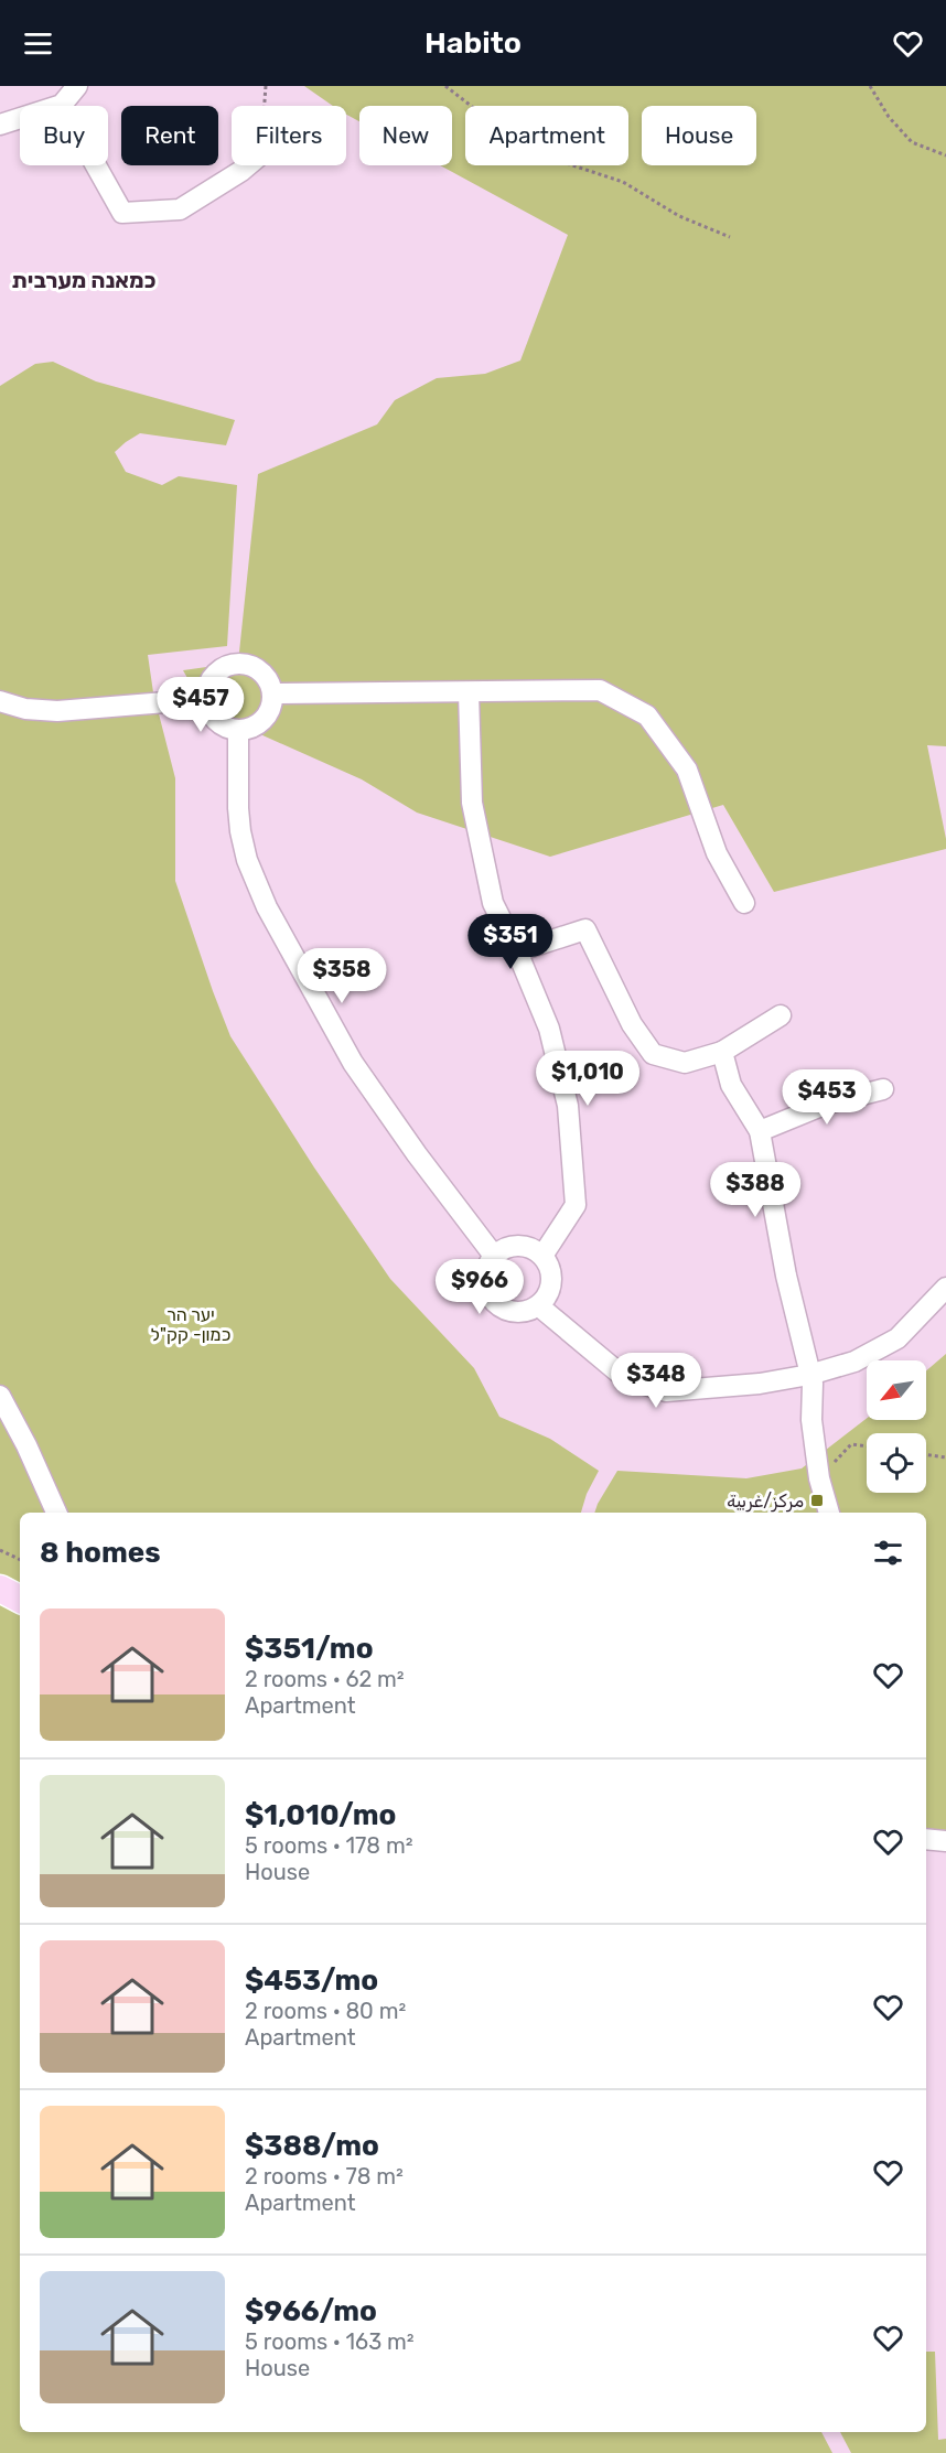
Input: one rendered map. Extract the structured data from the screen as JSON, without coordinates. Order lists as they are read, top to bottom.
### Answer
{
  "districts": ["כמאנה מערבית"],
  "parks": ["יער הר כמון- קק\"ל"],
  "places": {
    "transit": ["مركز/غربية"]
  },
  "north": "bottom left",
  "page": {
    "header": "Habito",
    "chip": [
      "Buy",
      "Rent",
      "Filters",
      "New",
      "Apartment",
      "House"
    ],
    "price": [
      "$457",
      "$351",
      "$358",
      "$1,010",
      "$453",
      "$388",
      "$966",
      "$348"
    ],
    "heading": "8 homes",
    "list": [
      {
        "name": "$351/mo",
        "note": "2 rooms · 62 m² · Apartment"
      },
      {
        "name": "$1,010/mo",
        "note": "5 rooms · 178 m² · House"
      },
      {
        "name": "$453/mo",
        "note": "2 rooms · 80 m² · Apartment"
      },
      {
        "name": "$388/mo",
        "note": "2 rooms · 78 m² · Apartment"
      },
      {
        "name": "$966/mo",
        "note": "5 rooms · 163 m² · House"
      }
    ]
  }
}
